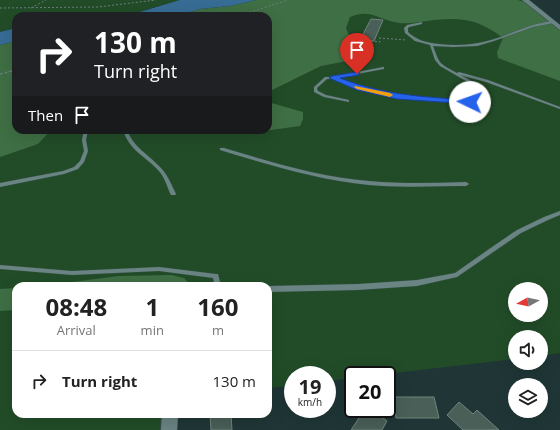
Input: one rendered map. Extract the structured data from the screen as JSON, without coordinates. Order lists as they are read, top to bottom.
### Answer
{
  "north": "left",
  "page": {
    "turn": ["130 m", "Turn right"],
    "then": "Then",
    "eta": [
      "08:48",
      "Arrival",
      "1",
      "min",
      "160",
      "m"
    ],
    "list": [
      {
        "name": "Turn right",
        "value": "130 m"
      }
    ],
    "speed": "19 km/h",
    "limit": "20"
  }
}
